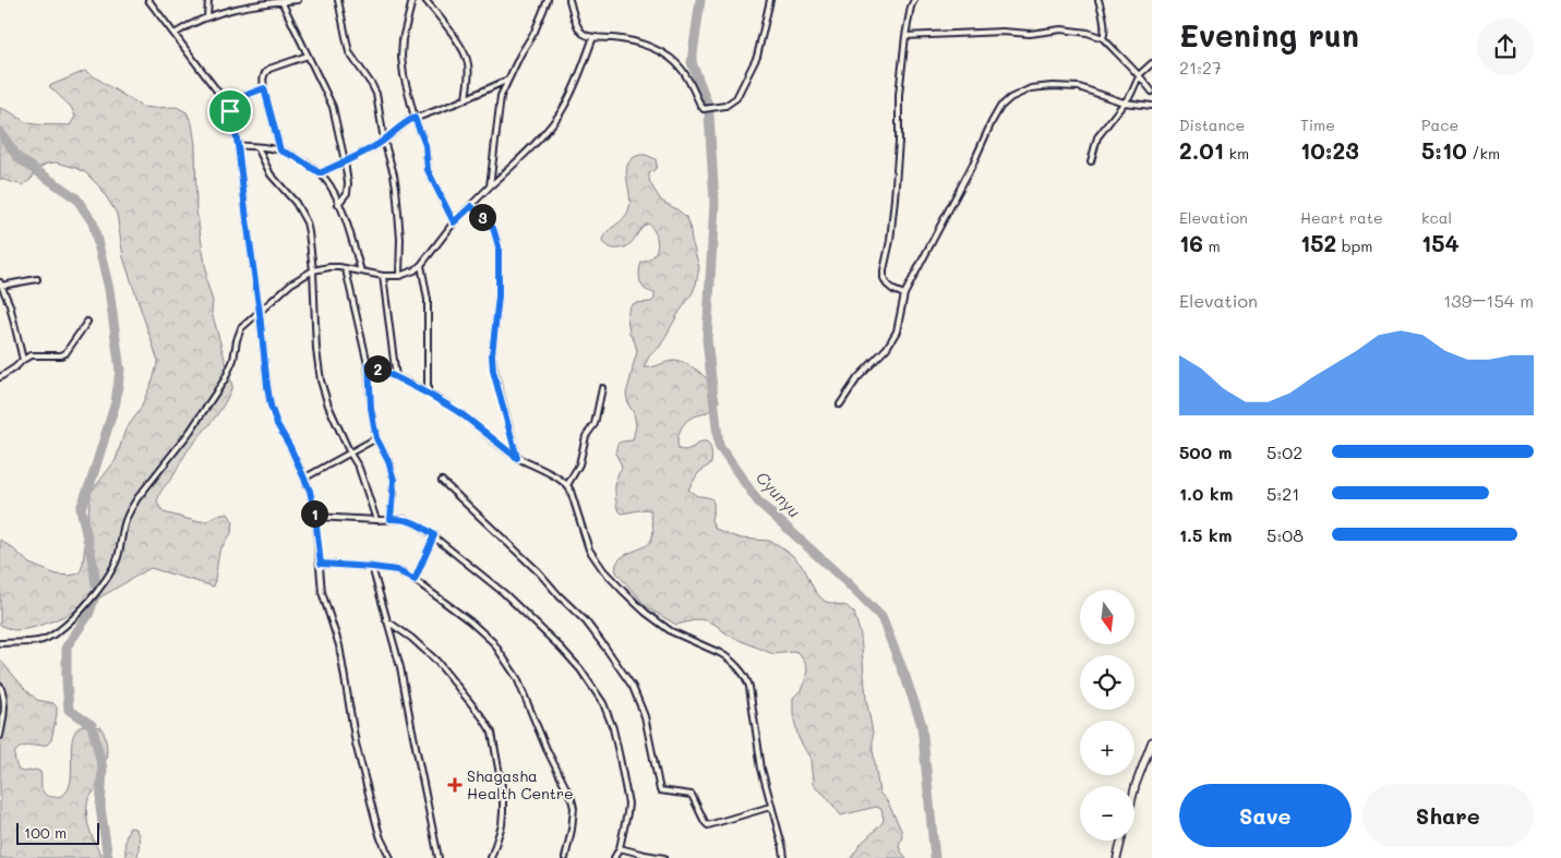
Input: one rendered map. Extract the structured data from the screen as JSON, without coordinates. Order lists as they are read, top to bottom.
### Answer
{
  "water": ["Cyunyu"],
  "places": {
    "health": ["Shagasha Health Centre"]
  },
  "scale_bar": "100 m",
  "north": "bottom",
  "page": {
    "heading": ["Evening run", "21:27"],
    "stats": [
      ["Distance", "2.01 km"],
      ["Time", "10:23"],
      ["Pace", "5:10 /km"],
      ["Elevation", "16 m"],
      ["Heart rate", "152 bpm"],
      ["kcal", "154"]
    ],
    "pins": ["3", "2", "1"],
    "chart": ["Elevation", "139–154 m"],
    "list": [
      {
        "name": "500 m",
        "note": "5:02"
      },
      {
        "name": "1.0 km",
        "note": "5:21"
      },
      {
        "name": "1.5 km",
        "note": "5:08"
      }
    ],
    "map_buttons": ["+", "−"],
    "buttons": ["Save", "Share"],
    "scale": "100 m"
  }
}
